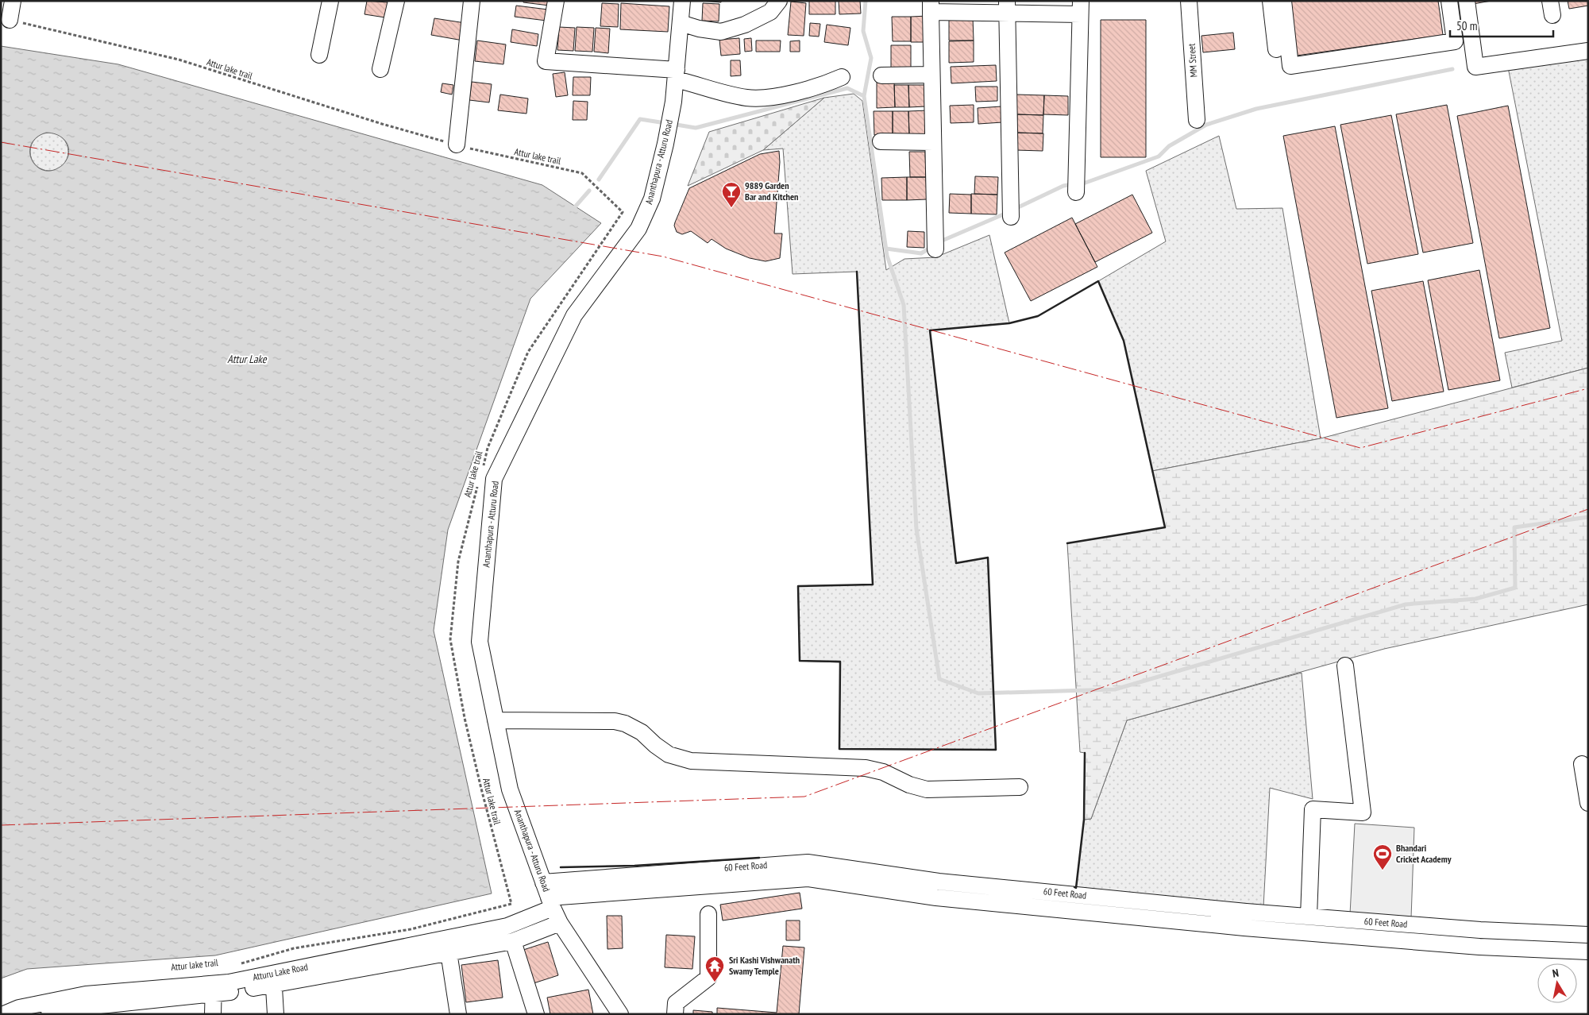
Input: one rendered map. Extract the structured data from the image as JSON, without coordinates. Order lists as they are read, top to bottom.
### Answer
{
  "streets": {
    "street": [
      "MM Street",
      "Ananthapura - Atturu Road",
      "60 Feet Road",
      "Atturu Lake Road"
    ],
    "path": ["Attur lake trail"]
  },
  "crossings": [
    ["Ananthapura - Atturu Road", "60 Feet Road"],
    ["Ananthapura - Atturu Road", "Atturu Lake Road"],
    ["60 Feet Road", "Atturu Lake Road"]
  ],
  "water": ["Attur Lake"],
  "places": {
    "bar": ["9889 Garden Bar and Kitchen"],
    "sports": ["Bhandari Cricket Academy"],
    "temple": ["Sri Kashi Vishwanath Swamy Temple"]
  },
  "scale_bar": "50 m",
  "north": "top"
}
